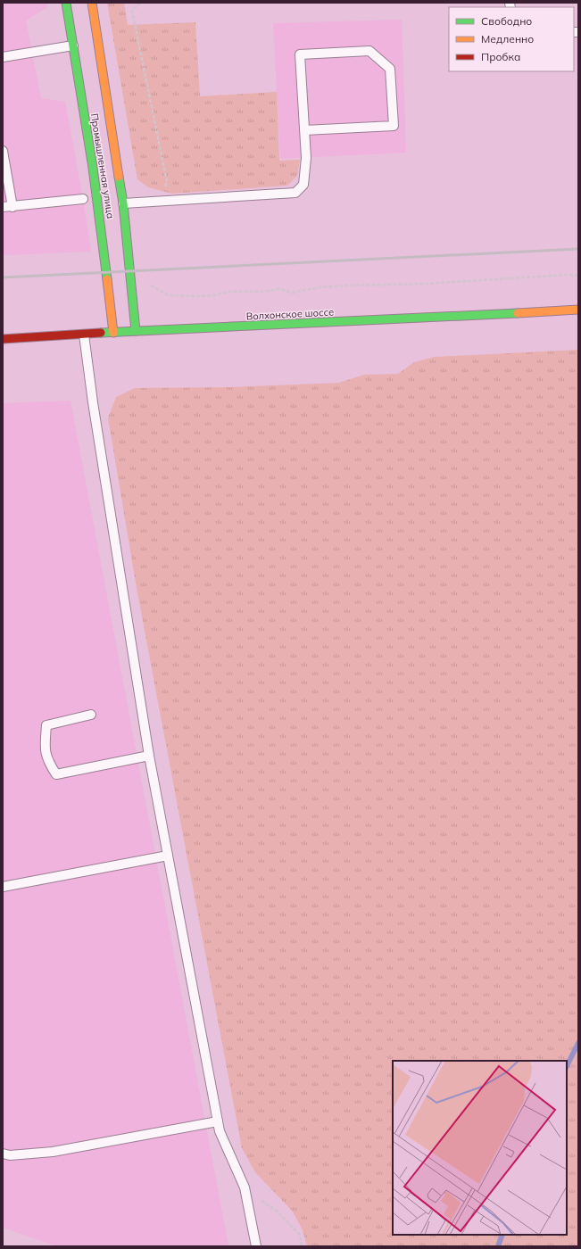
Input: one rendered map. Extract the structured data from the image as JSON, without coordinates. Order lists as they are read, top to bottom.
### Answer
{
  "streets": {
    "street": ["Промышленная улица", "Волхонское шоссе"]
  },
  "crossings": [
    ["Промышленная улица", "Волхонское шоссе"]
  ],
  "legend": ["Свободно", "Медленно", "Пробка"]
}
